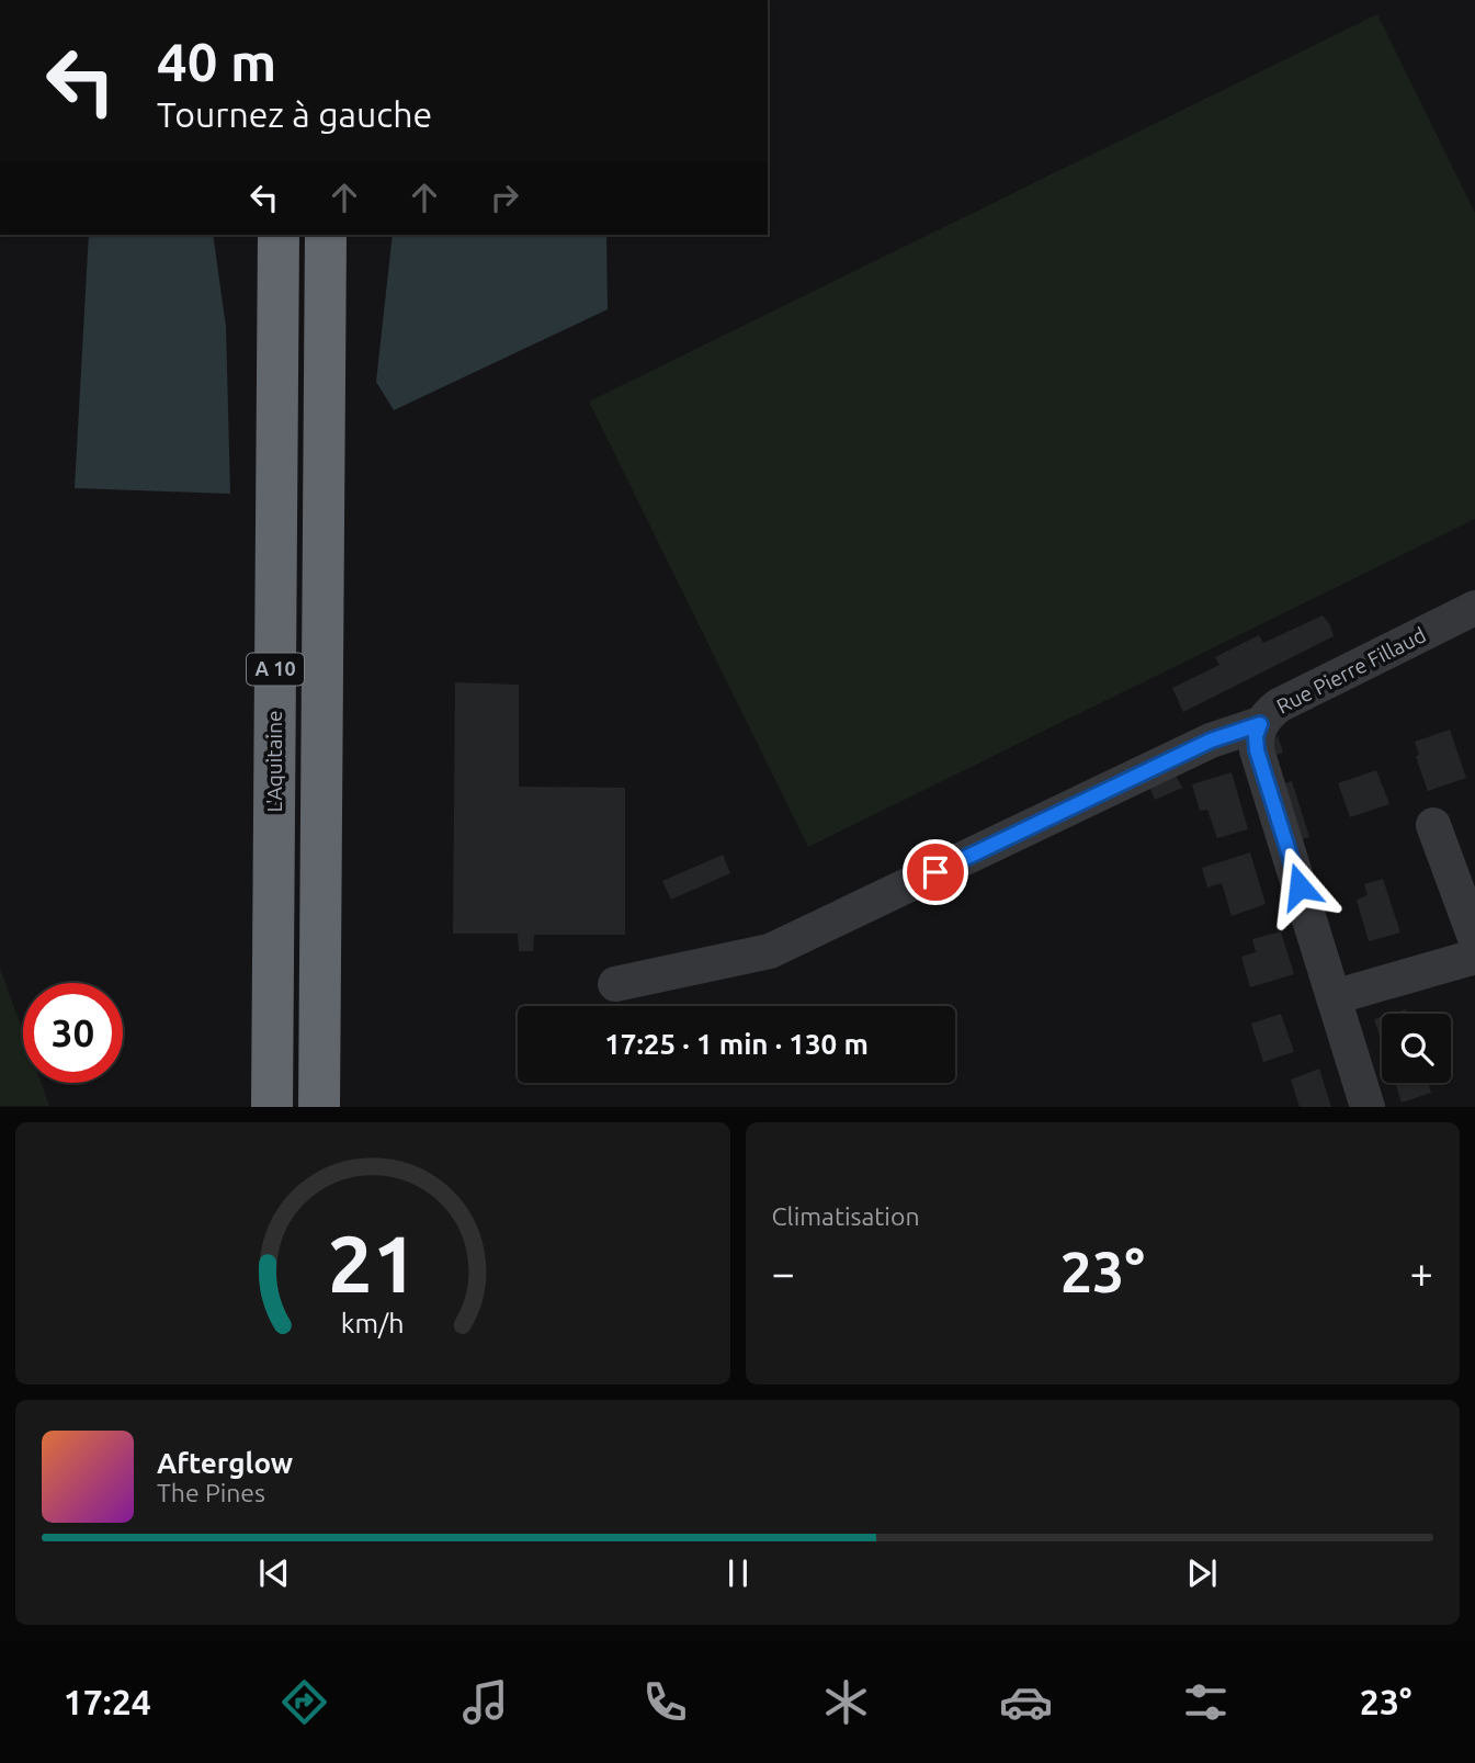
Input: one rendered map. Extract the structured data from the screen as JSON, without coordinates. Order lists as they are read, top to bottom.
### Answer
{
  "streets": {
    "highway": ["A 10", "L'Aquitaine"],
    "street": ["Rue Pierre Fillaud"]
  },
  "page": {
    "turn": ["40 m", "Tournez à gauche"],
    "limit": "30",
    "trip": "17:25 · 1 min · 130 m",
    "tile": "Climatisation",
    "heat": ["−", "23°", "+"],
    "song": ["Afterglow", "The Pines"],
    "tabs": ["17:24", "23°"],
    "gauge": ["21", "km/h"]
  }
}
